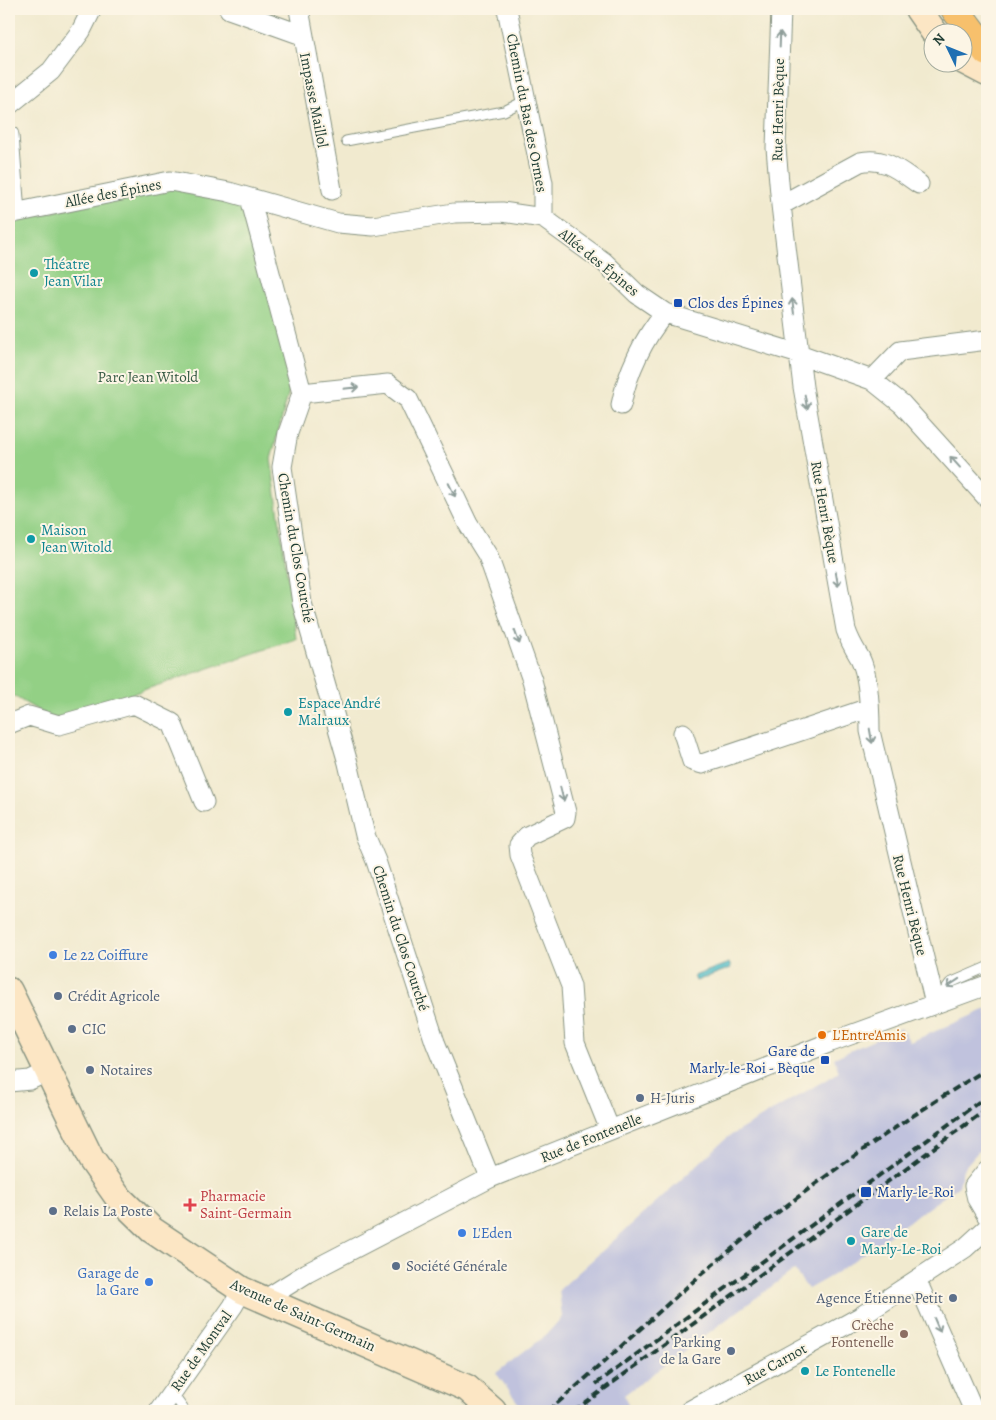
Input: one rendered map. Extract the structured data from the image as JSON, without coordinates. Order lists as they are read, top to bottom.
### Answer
{
  "streets": {
    "main road": ["Avenue de Saint-Germain"],
    "street": [
      "Impasse Maillol",
      "Rue Henri Bèque",
      "Chemin du Bas des Ormes",
      "Allée des Épines",
      "Chemin du Clos Courché",
      "Rue de Fontenelle",
      "Rue de Montval",
      "Rue Carnot"
    ]
  },
  "crossings": [
    ["Rue Henri Bèque", "Allée des Épines"],
    ["Rue Henri Bèque", "Rue de Fontenelle"],
    ["Chemin du Bas des Ormes", "Allée des Épines"],
    ["Chemin du Clos Courché", "Rue de Fontenelle"],
    ["Rue de Fontenelle", "Avenue de Saint-Germain"],
    ["Rue de Fontenelle", "Rue de Montval"],
    ["Avenue de Saint-Germain", "Rue de Montval"]
  ],
  "parks": ["Parc Jean Witold"],
  "places": {
    "other": [
      "Théatre Jean Vilar",
      "Maison Jean Witold",
      "Espace André Malraux",
      "Le 22 Coiffure",
      "Crédit Agricole",
      "CIC",
      "L'Entre'Amis",
      "Notaires",
      "H-Juris",
      "Relais La Poste",
      "L'Eden",
      "Gare de Marly-Le-Roi",
      "Société Générale",
      "Garage de la Gare",
      "Agence Étienne Petit",
      "Crèche Fontenelle",
      "Parking de la Gare",
      "Le Fontenelle"
    ],
    "transit": ["Clos des Épines", "Gare de Marly-le-Roi - Bèque", "Marly-le-Roi"],
    "health": ["Pharmacie Saint-Germain"]
  },
  "north": "top left"
}
